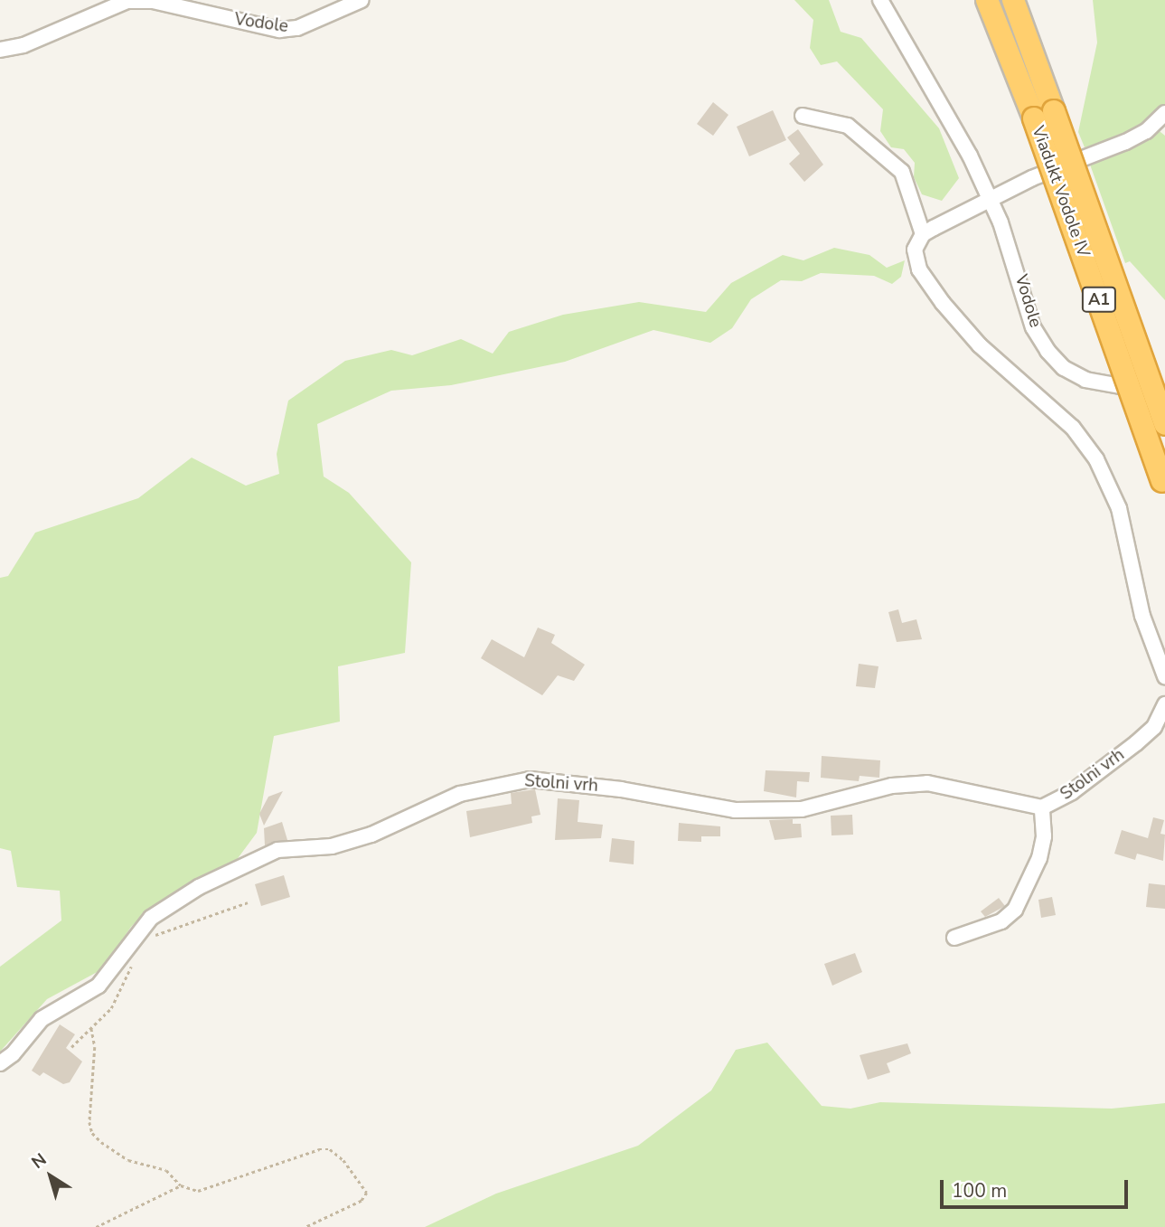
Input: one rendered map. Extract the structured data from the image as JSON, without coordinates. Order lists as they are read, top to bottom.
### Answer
{
  "streets": {
    "highway": ["Viadukt Vodole IV", "A1"],
    "street": ["Vodole", "Stolni vrh"]
  },
  "crossings": [
    ["Viadukt Vodole IV", "A1"]
  ],
  "scale_bar": "100 m",
  "north": "top left"
}
